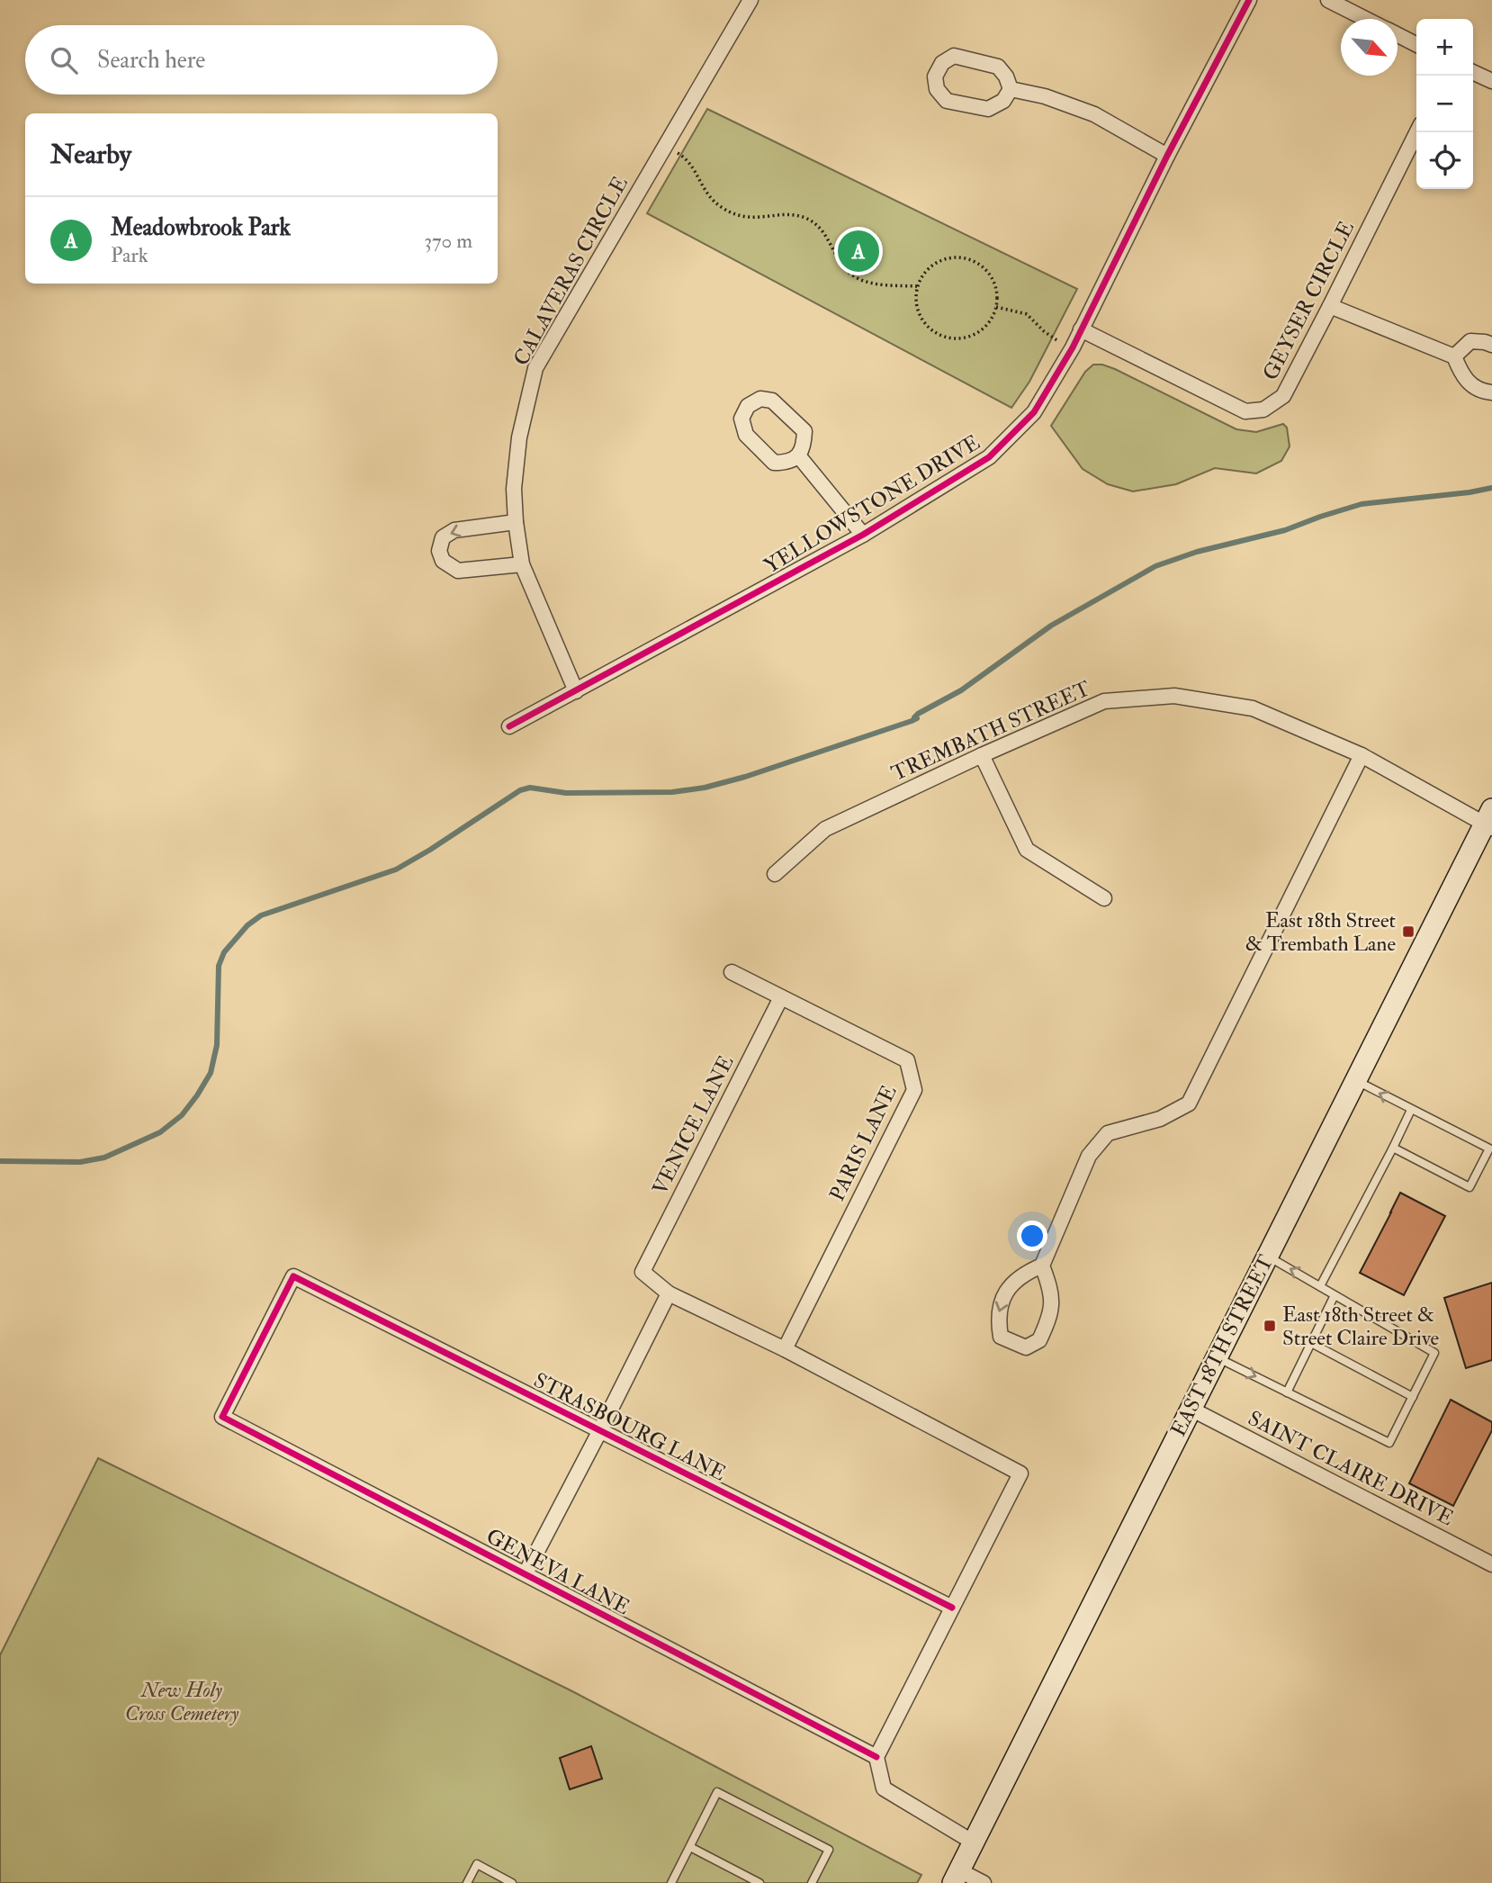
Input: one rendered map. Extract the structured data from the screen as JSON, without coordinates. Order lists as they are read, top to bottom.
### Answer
{
  "streets": {
    "main road": ["EAST 18TH STREET"],
    "street": [
      "CALAVERAS CIRCLE",
      "GEYSER CIRCLE",
      "YELLOWSTONE DRIVE",
      "TREMBATH STREET",
      "VENICE LANE",
      "PARIS LANE",
      "STRASBOURG LANE",
      "SAINT CLAIRE DRIVE",
      "GENEVA LANE"
    ]
  },
  "crossings": [
    ["CALAVERAS CIRCLE", "YELLOWSTONE DRIVE"],
    ["GEYSER CIRCLE", "YELLOWSTONE DRIVE"],
    ["TREMBATH STREET", "EAST 18TH STREET"],
    ["VENICE LANE", "PARIS LANE"],
    ["EAST 18TH STREET", "SAINT CLAIRE DRIVE"],
    ["STRASBOURG LANE", "GENEVA LANE"]
  ],
  "parks": ["New Holy Cross Cemetery"],
  "places": {
    "transit": ["East 18th Street & Trembath Lane", "East 18th Street & Street Claire Drive"]
  },
  "north": "bottom right",
  "page": {
    "map_buttons": ["+", "−"],
    "search": "Search here",
    "heading": "Nearby",
    "list": [
      {
        "mark": "A",
        "name": "Meadowbrook Park",
        "note": "Park",
        "value": "370 m"
      }
    ],
    "pins": "A"
  }
}
